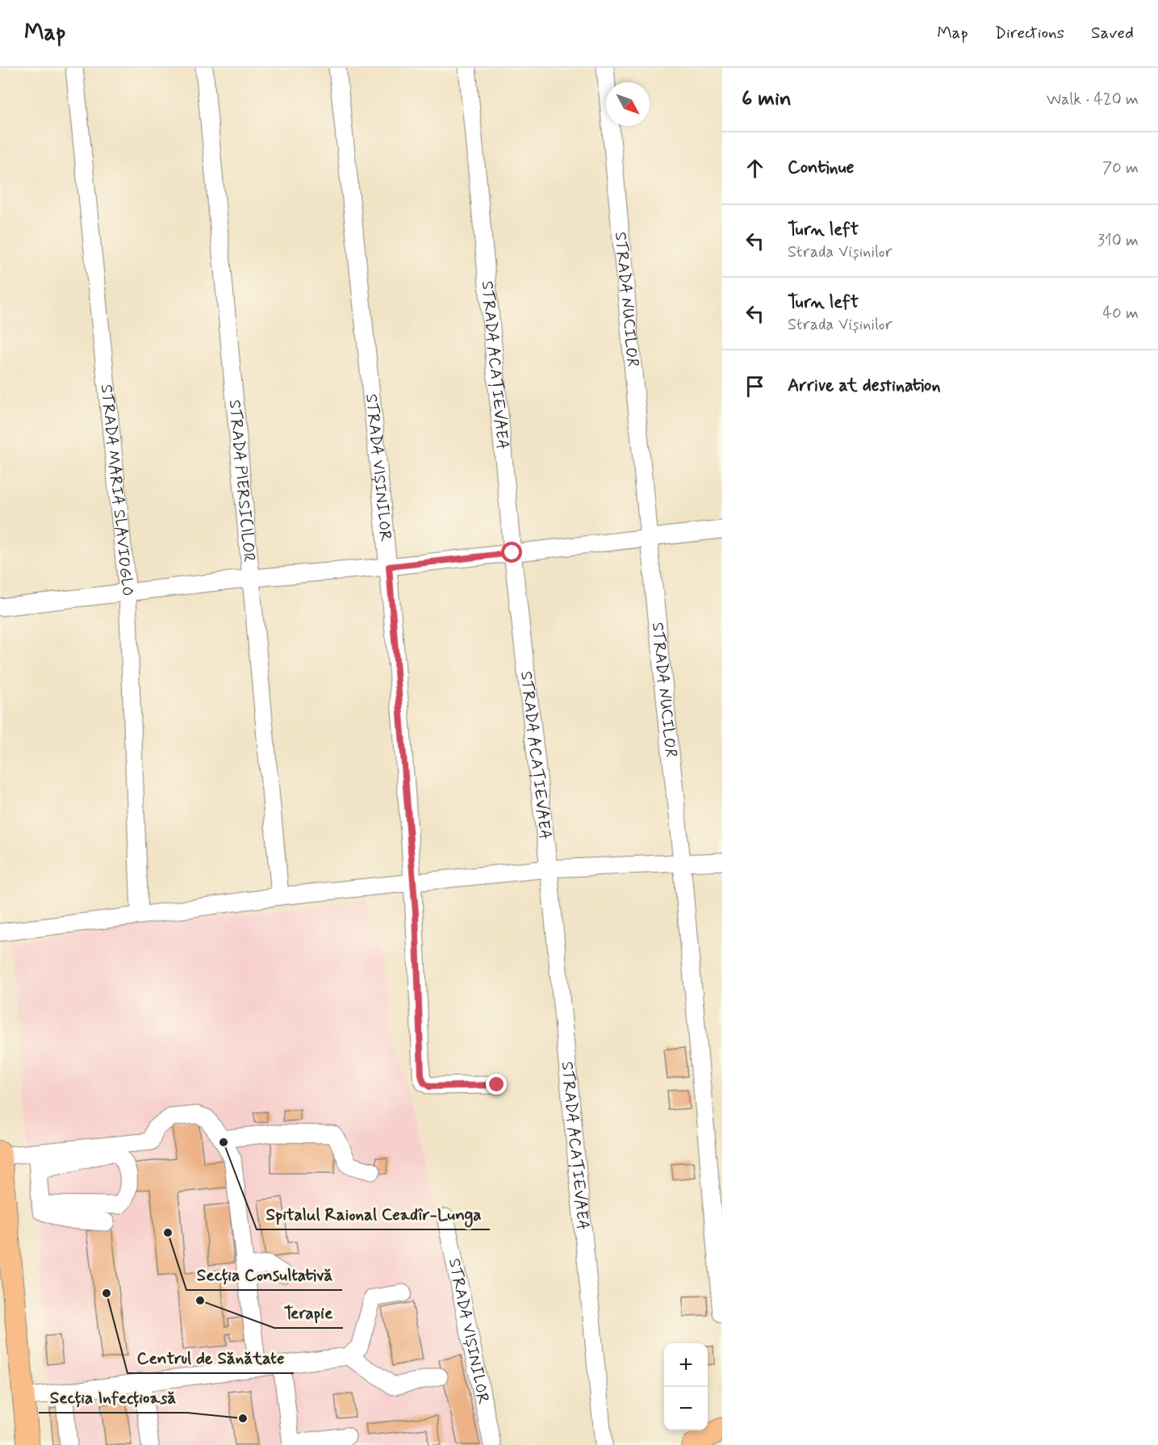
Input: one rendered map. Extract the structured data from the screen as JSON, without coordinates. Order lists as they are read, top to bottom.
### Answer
{
  "streets": {
    "street": [
      "STRADA NUCILOR",
      "STRADA ACAȚIEVAEA",
      "STRADA VIȘINILOR",
      "STRADA PIERSICILOR",
      "STRADA MARIA SLAVIOGLO"
    ]
  },
  "places": [
    "Spitalul Raional Ceadîr-Lunga",
    "Secția Consultativă",
    "Centrul de Sănătate",
    "Terapie",
    "Secția Infecțioasă"
  ],
  "north": "bottom right",
  "page": {
    "header": "Map",
    "nav": ["Map", "Directions", "Saved"],
    "heading": ["6 min", "Walk · 420 m"],
    "list": [
      ["Continue", "70 m"],
      ["Turn left", "Strada Vișinilor", "310 m"],
      ["Turn left", "Strada Vișinilor", "40 m"],
      "Arrive at destination"
    ],
    "map_buttons": ["+", "−"]
  }
}
